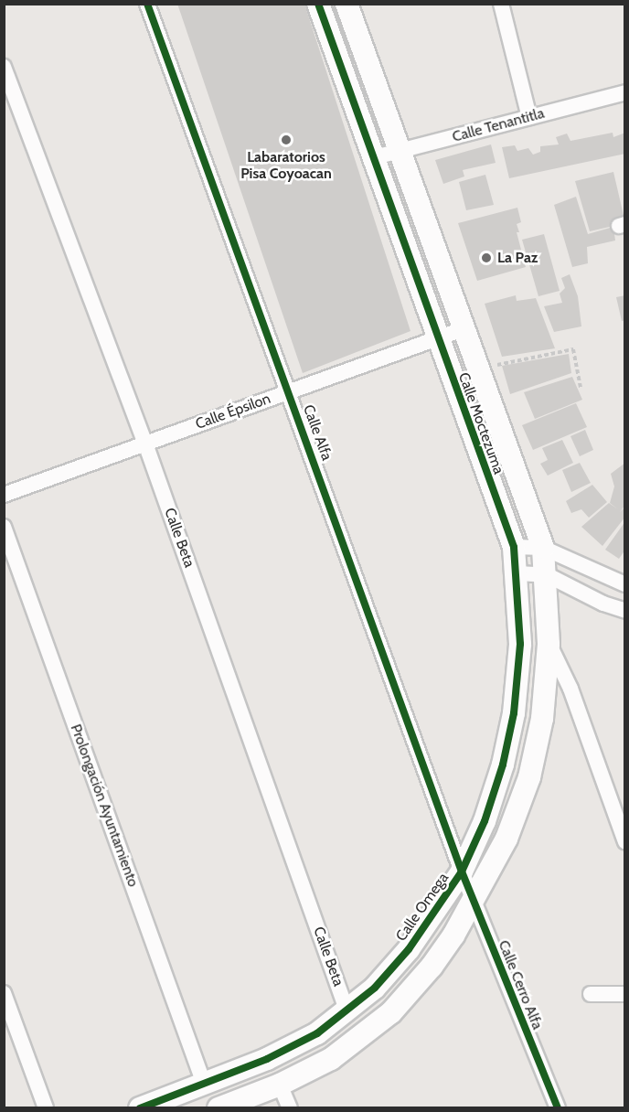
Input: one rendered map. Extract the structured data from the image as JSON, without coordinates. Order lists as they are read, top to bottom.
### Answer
{
  "streets": {
    "street": [
      "Calle Tenantitla",
      "Calle Épsilon",
      "Calle Moctezuma",
      "Calle Alfa",
      "Calle Beta",
      "Prolongación Ayuntamiento",
      "Calle Omega",
      "Calle Cerro Alfa"
    ]
  },
  "crossings": [
    ["Calle Tenantitla", "Calle Moctezuma"],
    ["Calle Épsilon", "Calle Moctezuma"],
    ["Calle Épsilon", "Calle Alfa"],
    ["Calle Épsilon", "Calle Beta"],
    ["Calle Moctezuma", "Calle Omega"],
    ["Calle Alfa", "Calle Omega"],
    ["Calle Alfa", "Calle Cerro Alfa"],
    ["Calle Beta", "Calle Omega"],
    ["Prolongación Ayuntamiento", "Calle Omega"],
    ["Calle Omega", "Calle Cerro Alfa"]
  ],
  "places": ["Labaratorios Pisa Coyoacan", "La Paz"]
}
